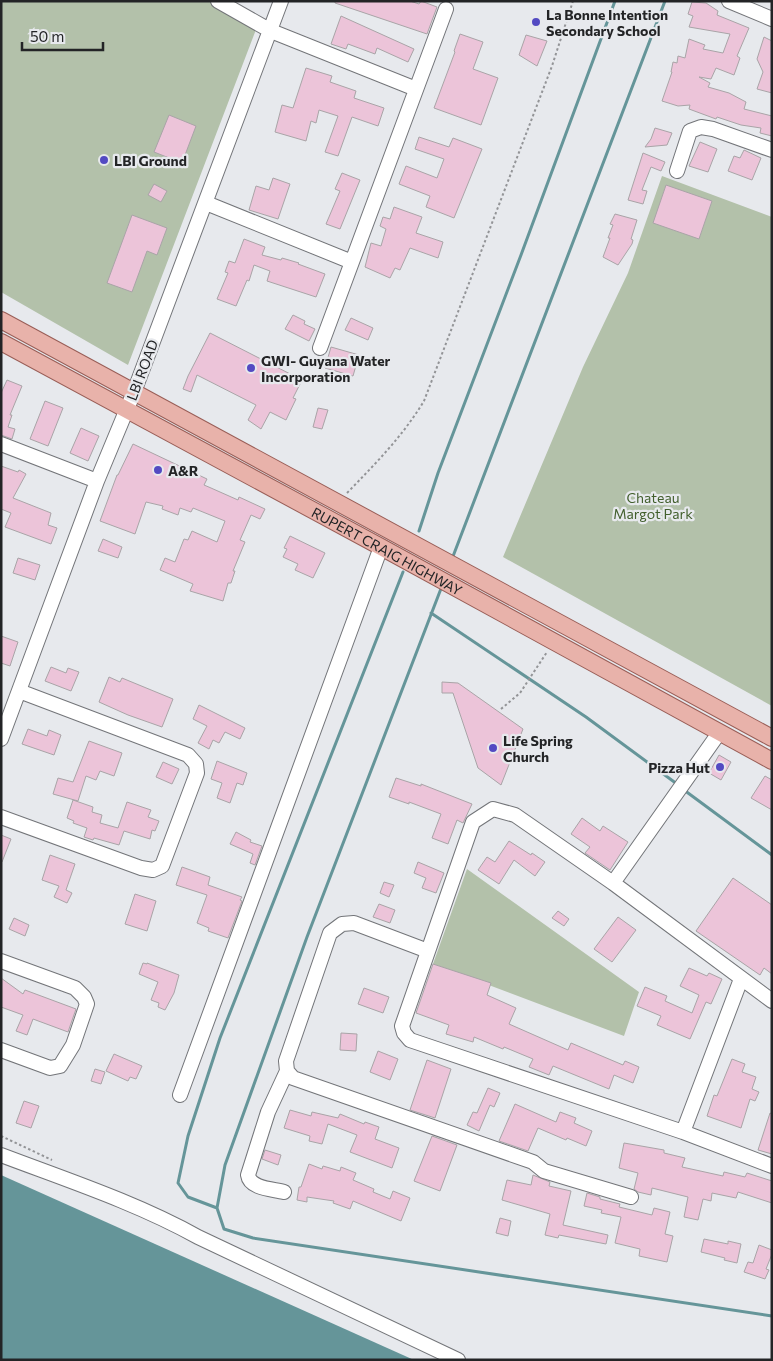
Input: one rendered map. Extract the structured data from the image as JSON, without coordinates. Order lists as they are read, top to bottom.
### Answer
{
  "streets": {
    "main road": ["RUPERT CRAIG HIGHWAY"],
    "street": ["LBI ROAD"]
  },
  "crossings": [
    ["LBI ROAD", "RUPERT CRAIG HIGHWAY"]
  ],
  "parks": ["Chateau Margot Park"],
  "places": [
    "La Bonne Intention Secondary School",
    "LBI Ground",
    "GWI- Guyana Water Incorporation",
    "A&R",
    "Life Spring Church",
    "Pizza Hut"
  ],
  "scale_bar": "50 m"
}
